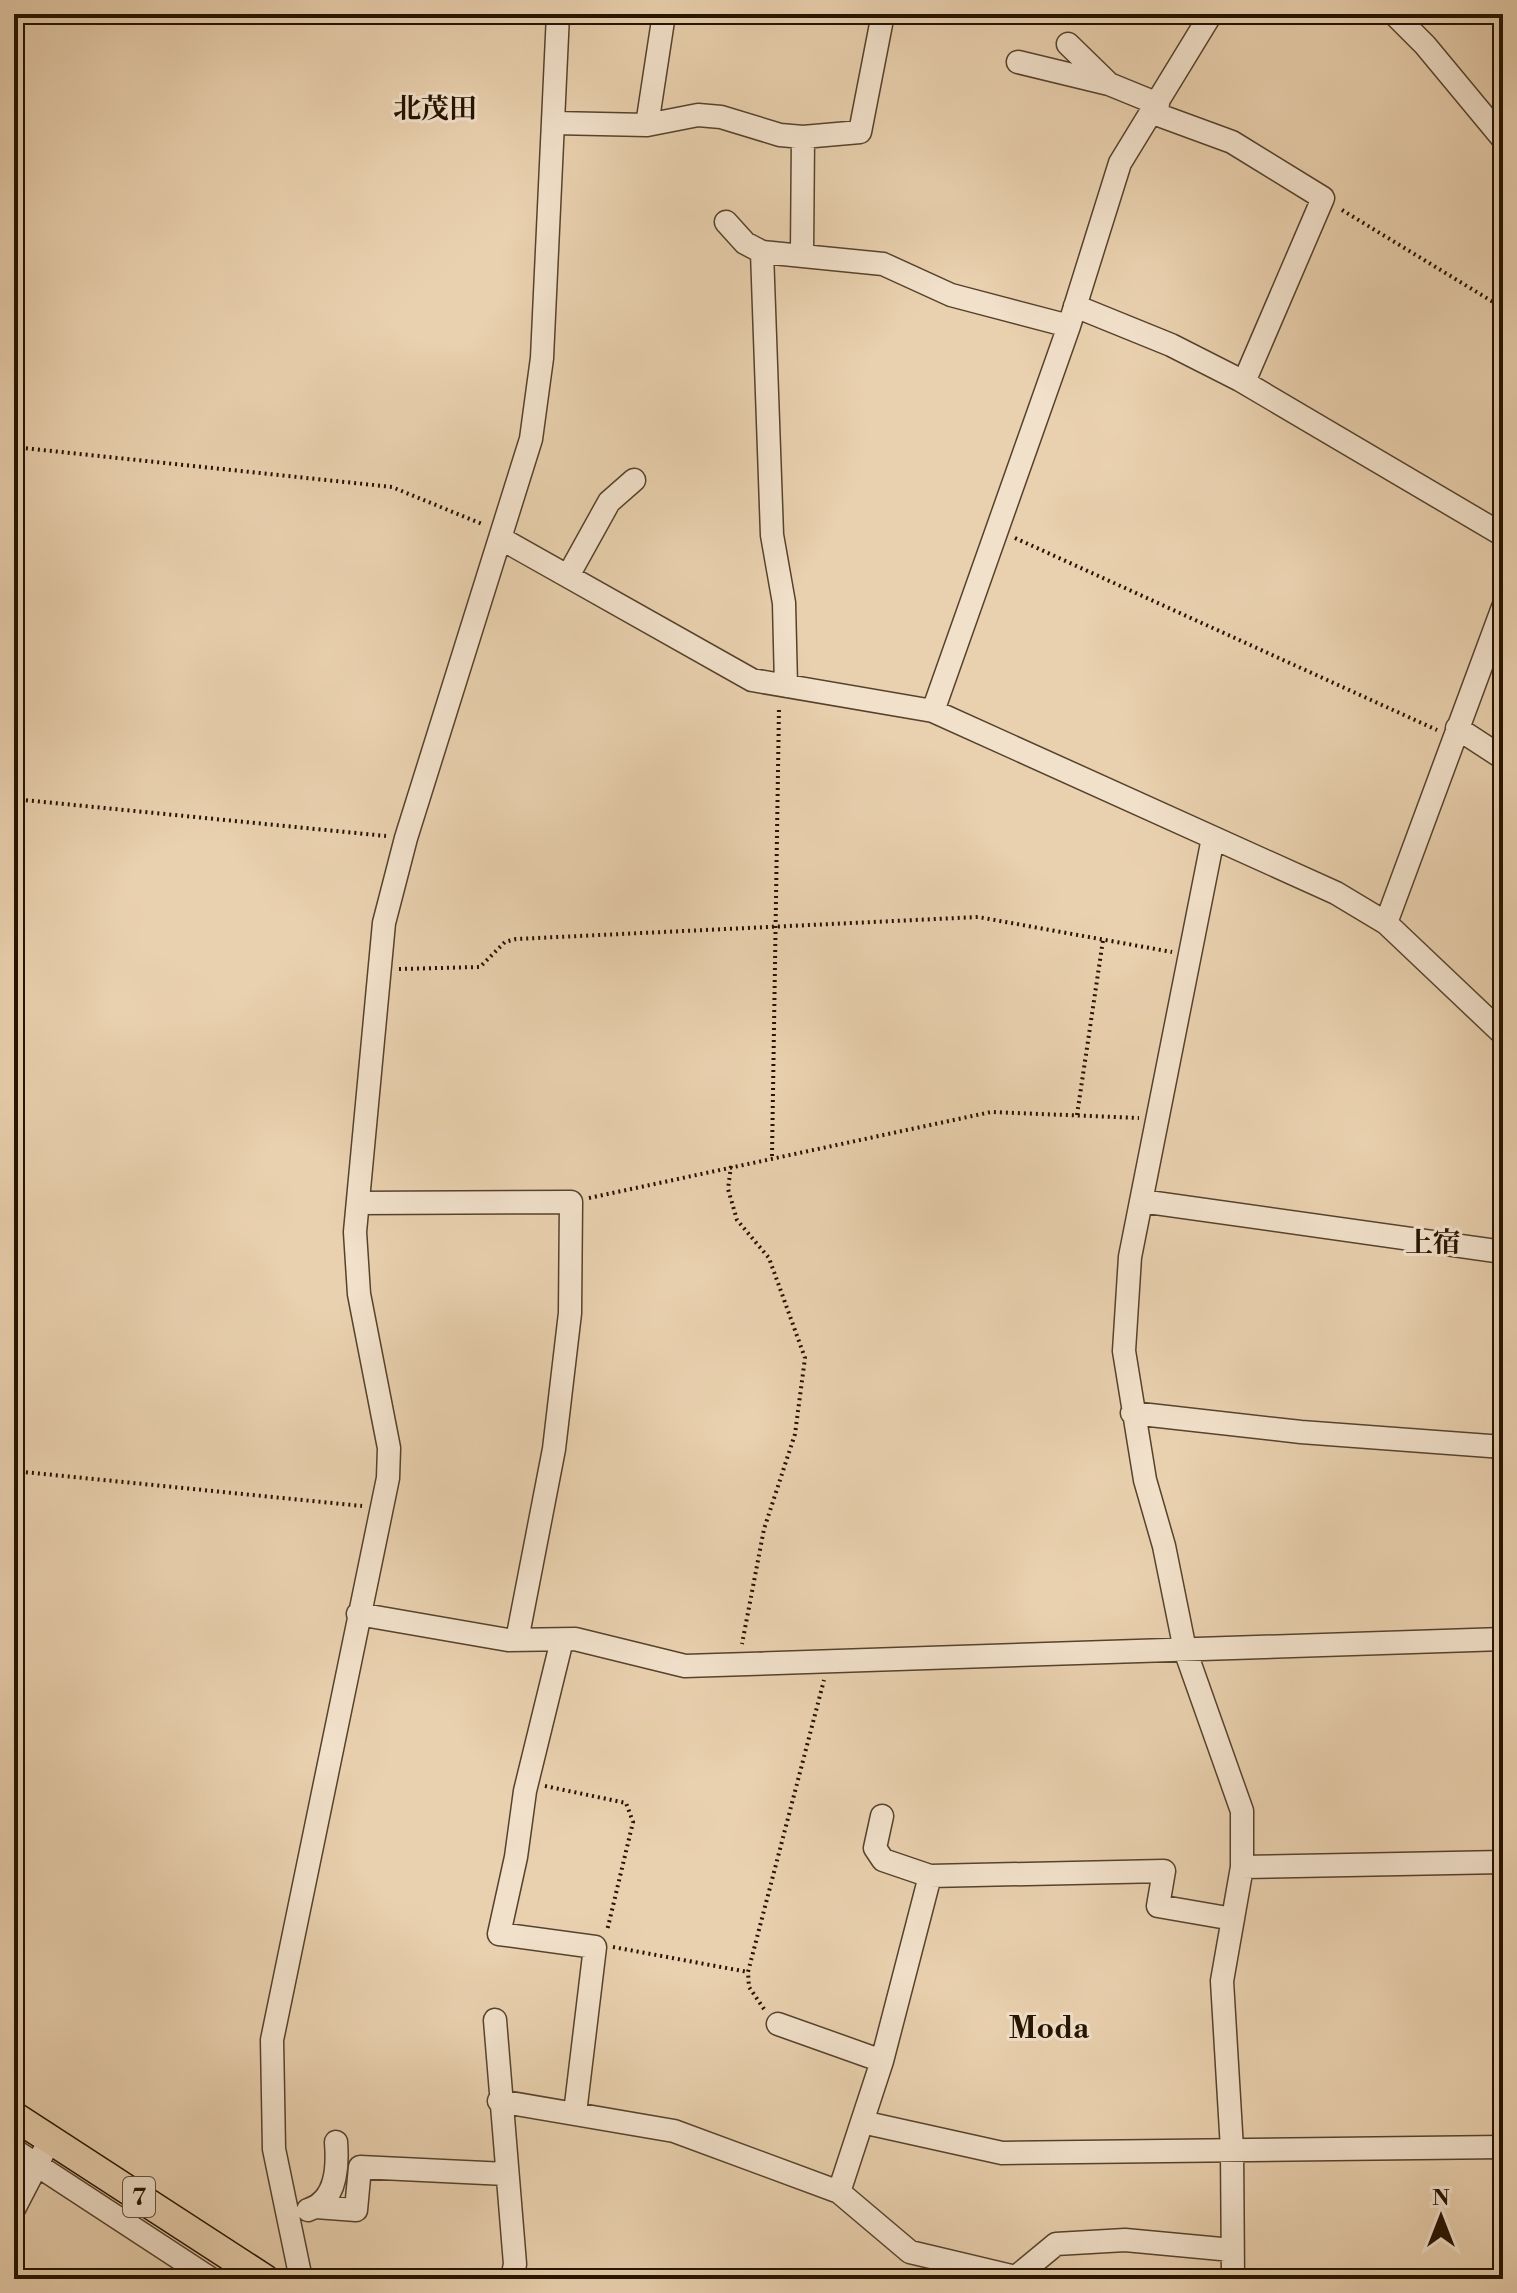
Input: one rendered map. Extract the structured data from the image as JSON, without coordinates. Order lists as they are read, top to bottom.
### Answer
{
  "streets": {
    "main road": ["7"]
  },
  "districts": ["北茂田", "上宿", "Moda"],
  "north": "top"
}
